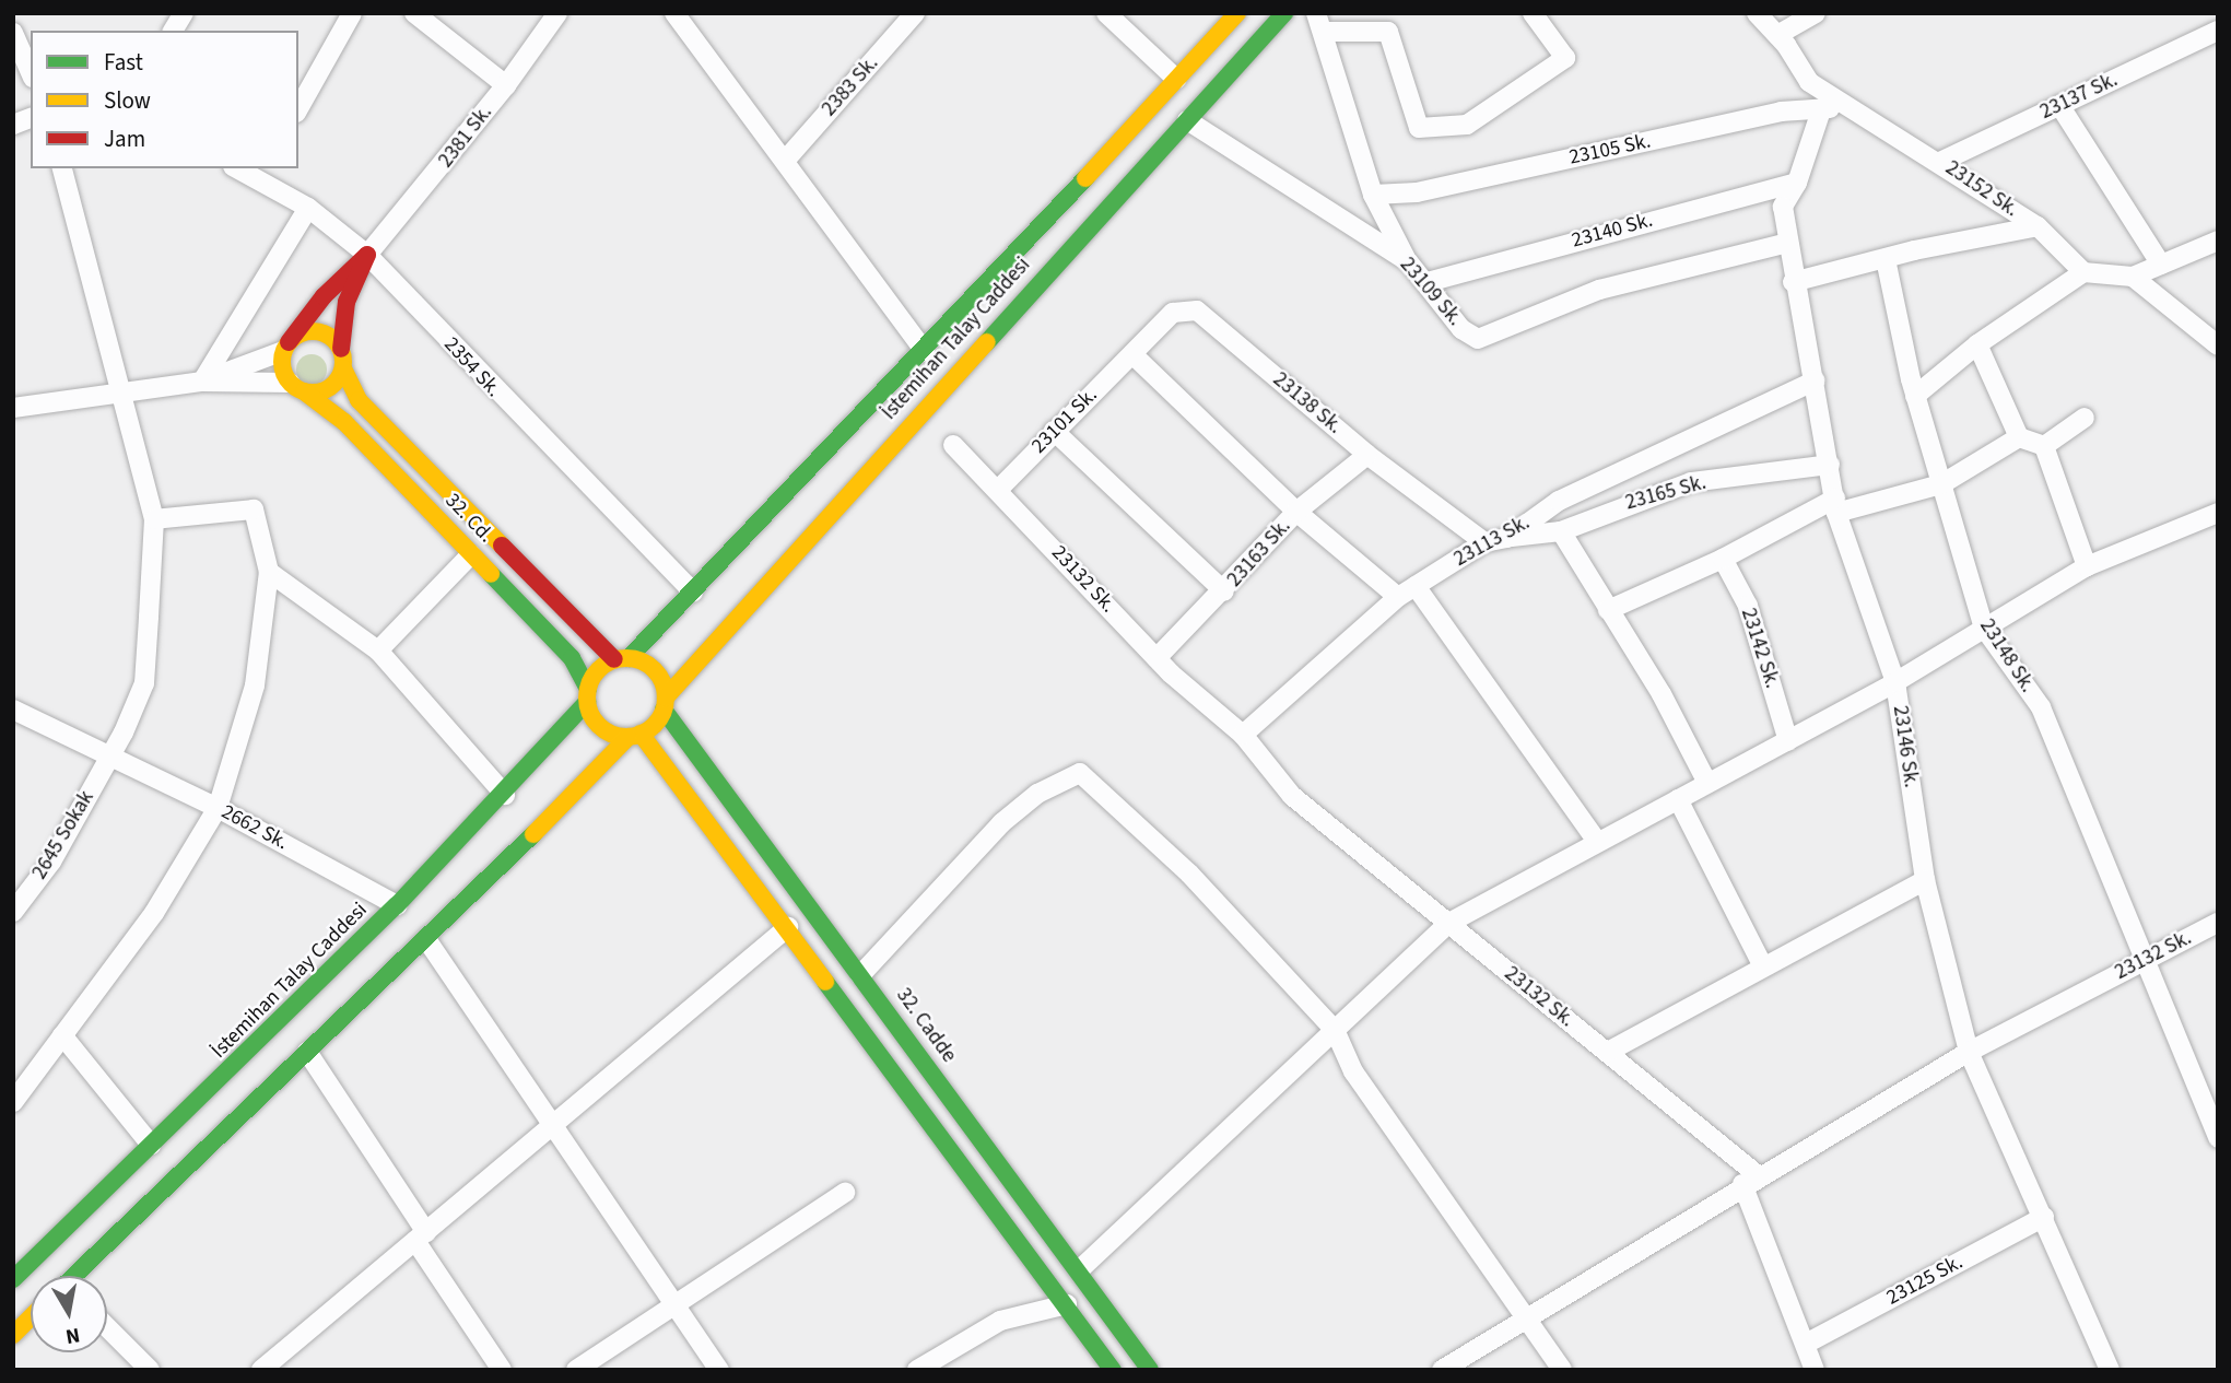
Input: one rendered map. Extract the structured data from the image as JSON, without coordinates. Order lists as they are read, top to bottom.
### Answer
{
  "streets": {
    "main road": ["İstemihan Talay Caddesi", "32. Cd.", "32. Cadde"],
    "street": [
      "2383 Sk.",
      "23137 Sk.",
      "2381 Sk.",
      "23105 Sk.",
      "23152 Sk.",
      "23140 Sk.",
      "23109 Sk.",
      "2354 Sk.",
      "23138 Sk.",
      "23101 Sk.",
      "23165 Sk.",
      "23113 Sk.",
      "23163 Sk.",
      "23132 Sk.",
      "23142 Sk.",
      "23148 Sk.",
      "23146 Sk.",
      "2662 Sk.",
      "2645 Sokak",
      "23125 Sk."
    ]
  },
  "crossings": [
    ["23137 Sk.", "23152 Sk."],
    ["2381 Sk.", "2354 Sk."],
    ["23105 Sk.", "23152 Sk."],
    ["23105 Sk.", "23146 Sk."],
    ["23140 Sk.", "23109 Sk."],
    ["23140 Sk.", "23146 Sk."],
    ["23109 Sk.", "İstemihan Talay Caddesi"],
    ["23109 Sk.", "23146 Sk."],
    ["İstemihan Talay Caddesi", "2354 Sk."],
    ["İstemihan Talay Caddesi", "32. Cd."],
    ["İstemihan Talay Caddesi", "2662 Sk."],
    ["İstemihan Talay Caddesi", "32. Cadde"],
    ["23138 Sk.", "23101 Sk."],
    ["23138 Sk.", "23113 Sk."],
    ["23138 Sk.", "23163 Sk."],
    ["23101 Sk.", "23132 Sk."],
    ["23165 Sk.", "23113 Sk."],
    ["23165 Sk.", "23146 Sk."],
    ["32. Cd.", "32. Cadde"],
    ["23113 Sk.", "23132 Sk."],
    ["23113 Sk.", "23146 Sk."],
    ["23163 Sk.", "23132 Sk."],
    ["23132 Sk.", "23148 Sk."],
    ["23132 Sk.", "23146 Sk."],
    ["23146 Sk.", "23125 Sk."],
    ["2662 Sk.", "2645 Sokak"]
  ],
  "legend": ["Fast", "Slow", "Jam"],
  "north": "bottom"
}
